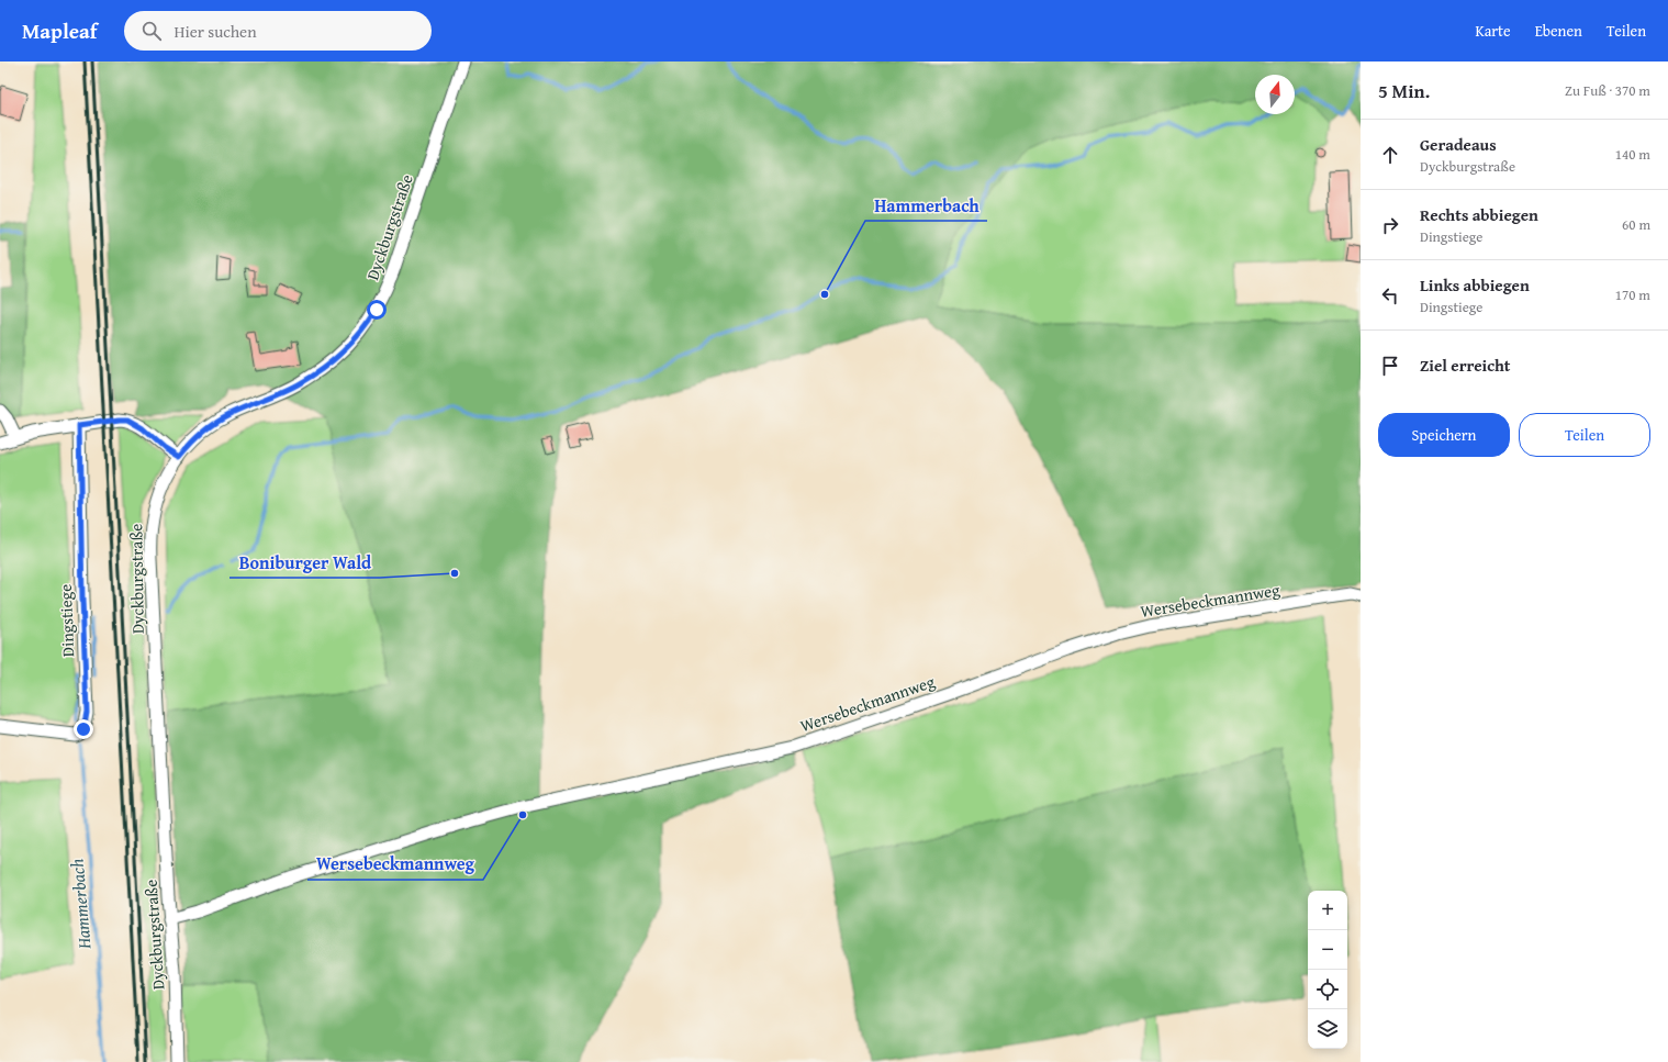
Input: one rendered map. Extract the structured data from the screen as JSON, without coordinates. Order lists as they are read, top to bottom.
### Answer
{
  "streets": {
    "street": ["Dyckburgstraße", "Wersebeckmannweg", "Dingstiege"]
  },
  "crossings": [
    ["Dyckburgstraße", "Wersebeckmannweg"]
  ],
  "water": ["Hammerbach"],
  "places": ["Hammerbach", "Boniburger Wald", "Wersebeckmannweg"],
  "north": "top",
  "page": {
    "header": "Mapleaf",
    "search": "Hier suchen",
    "nav": ["Karte", "Ebenen", "Teilen"],
    "heading": ["5 Min.", "Zu Fuß · 370 m"],
    "list": [
      ["Geradeaus", "Dyckburgstraße", "140 m"],
      ["Rechts abbiegen", "Dingstiege", "60 m"],
      ["Links abbiegen", "Dingstiege", "170 m"],
      "Ziel erreicht"
    ],
    "buttons": ["Speichern", "Teilen"],
    "map_buttons": ["+", "−"]
  }
}
